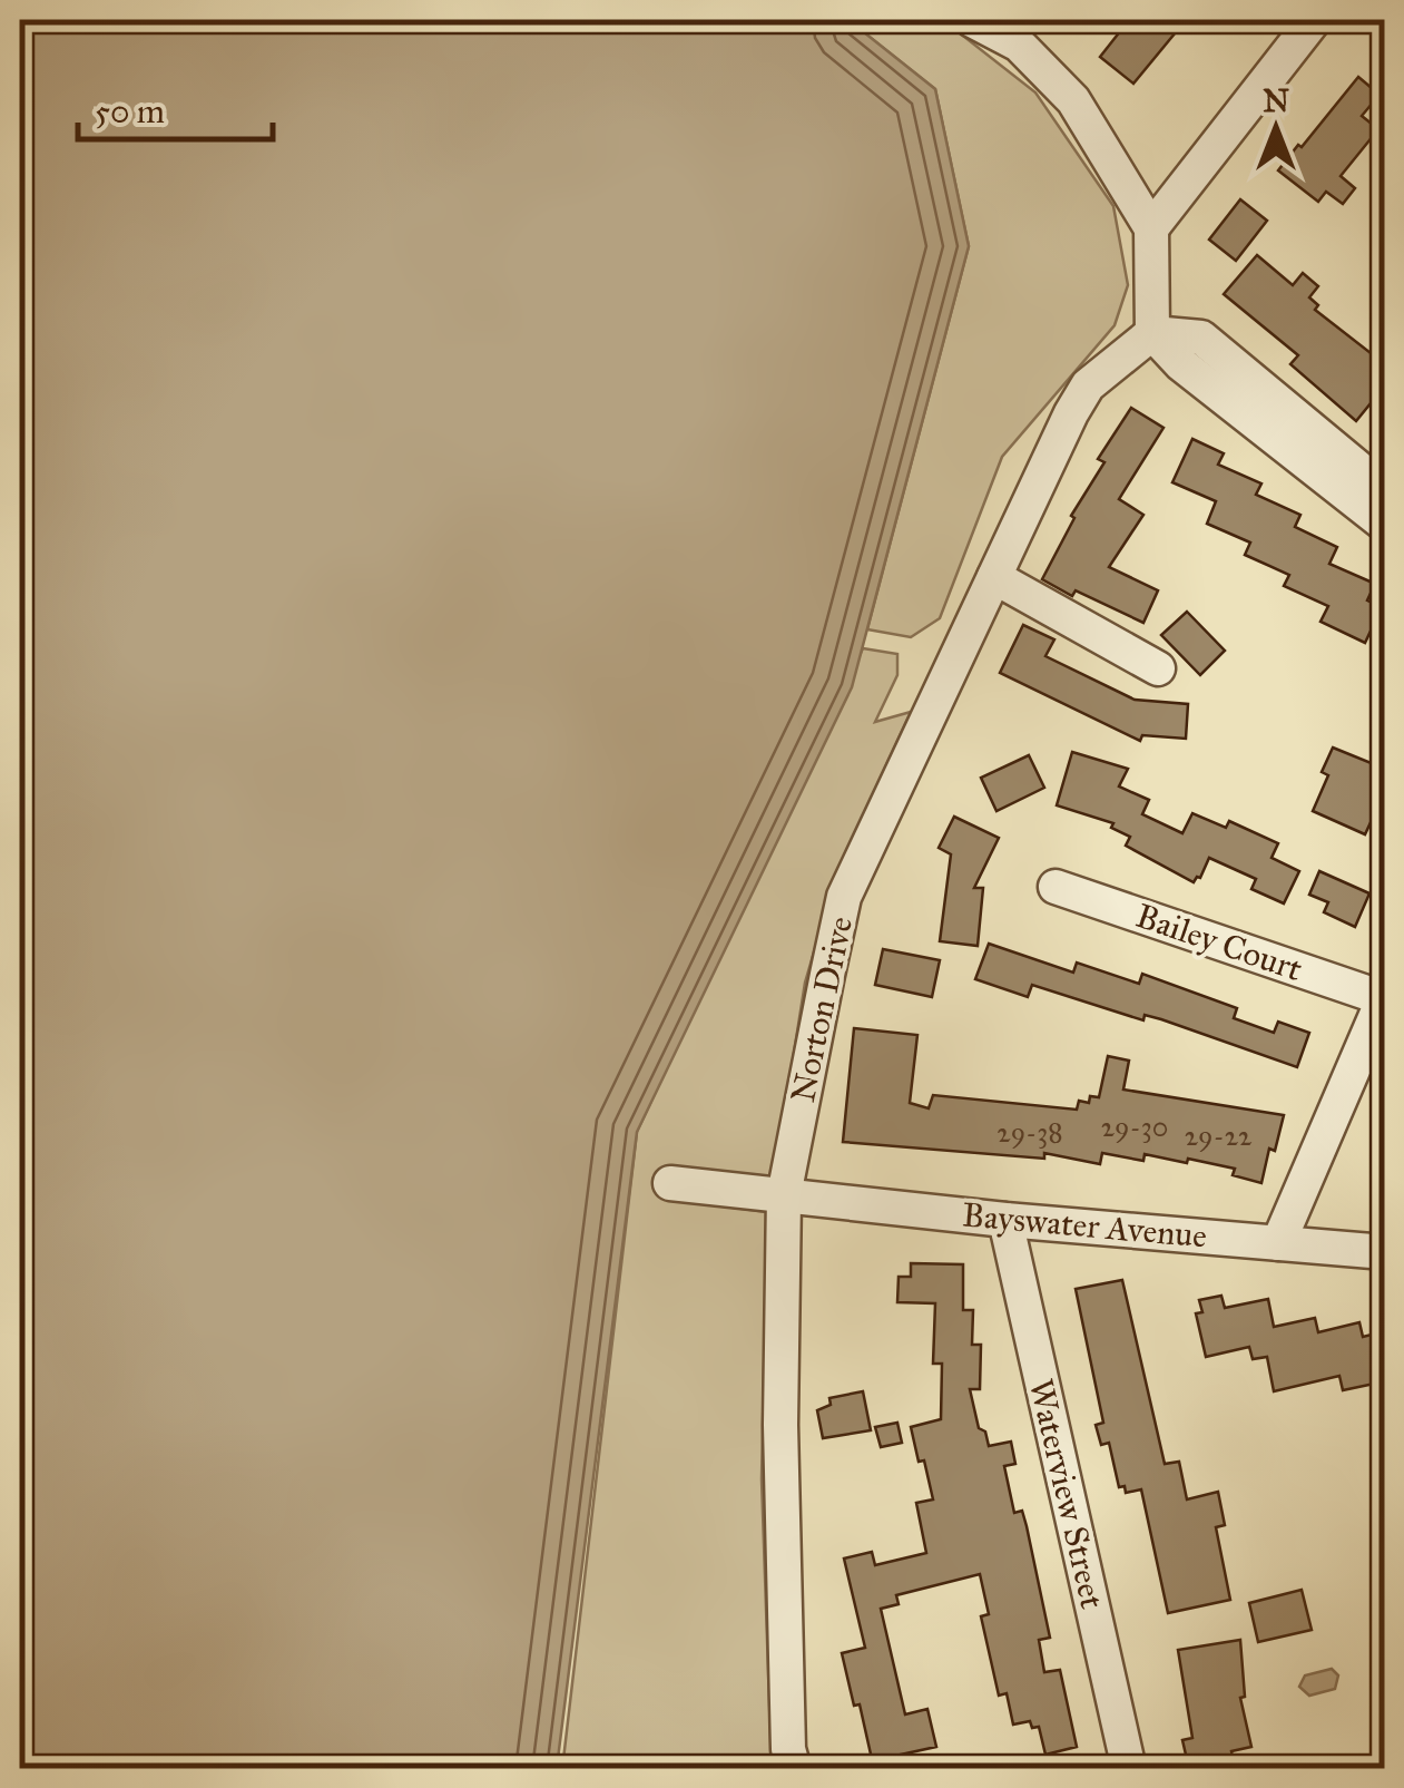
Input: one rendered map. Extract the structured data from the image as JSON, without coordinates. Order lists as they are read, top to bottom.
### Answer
{
  "streets": {
    "street": [
      "Bailey Court",
      "Norton Drive",
      "Bayswater Avenue",
      "Waterview Street"
    ]
  },
  "crossings": [
    ["Norton Drive", "Bayswater Avenue"],
    ["Bayswater Avenue", "Waterview Street"]
  ],
  "house_numbers": ["29-30", "29-38", "29-22"],
  "scale_bar": "50 m",
  "north": "top"
}
